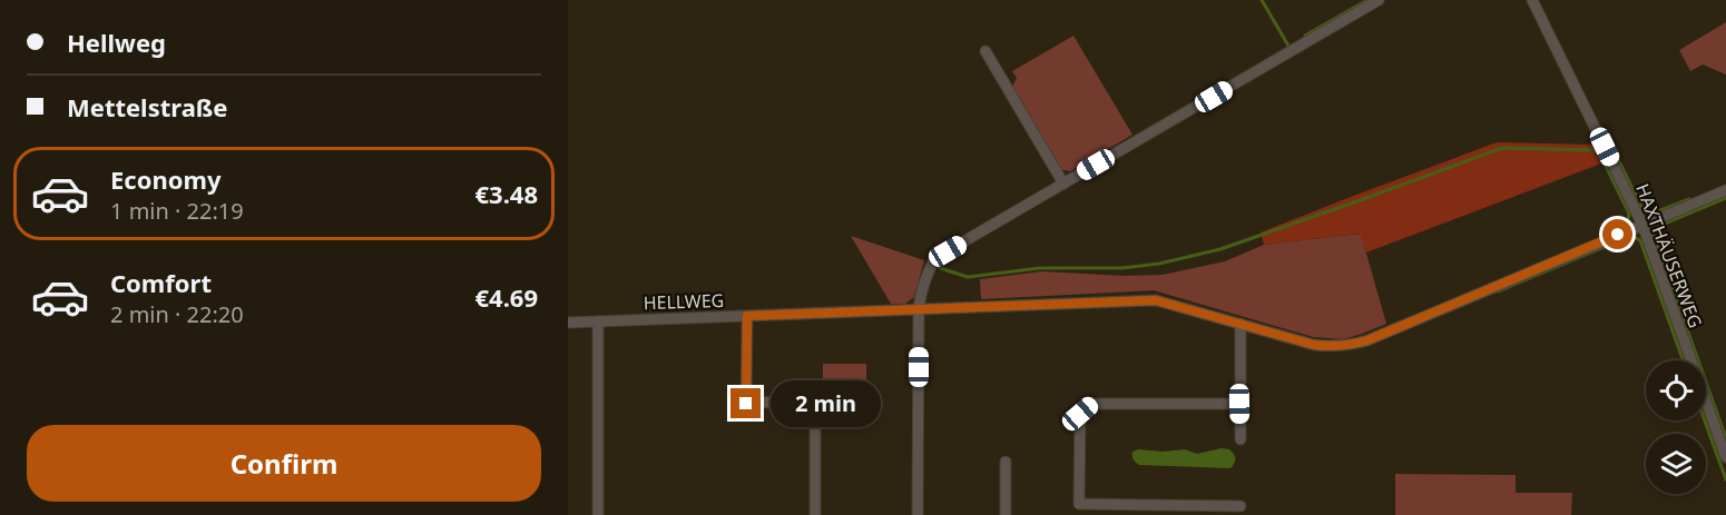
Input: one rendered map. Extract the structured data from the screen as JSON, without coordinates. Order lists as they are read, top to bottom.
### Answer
{
  "streets": {
    "street": ["HAXTHÄUSERWEG", "HELLWEG"]
  },
  "crossings": [
    ["HAXTHÄUSERWEG", "HELLWEG"]
  ],
  "page": {
    "banner": ["Hellweg", "Mettelstraße"],
    "list": [
      {
        "name": "Economy",
        "note": "1 min · 22:19",
        "value": "€3.48"
      },
      {
        "name": "Comfort",
        "note": "2 min · 22:20",
        "value": "€4.69"
      }
    ],
    "bubble": "2 min",
    "buttons": "Confirm"
  }
}
